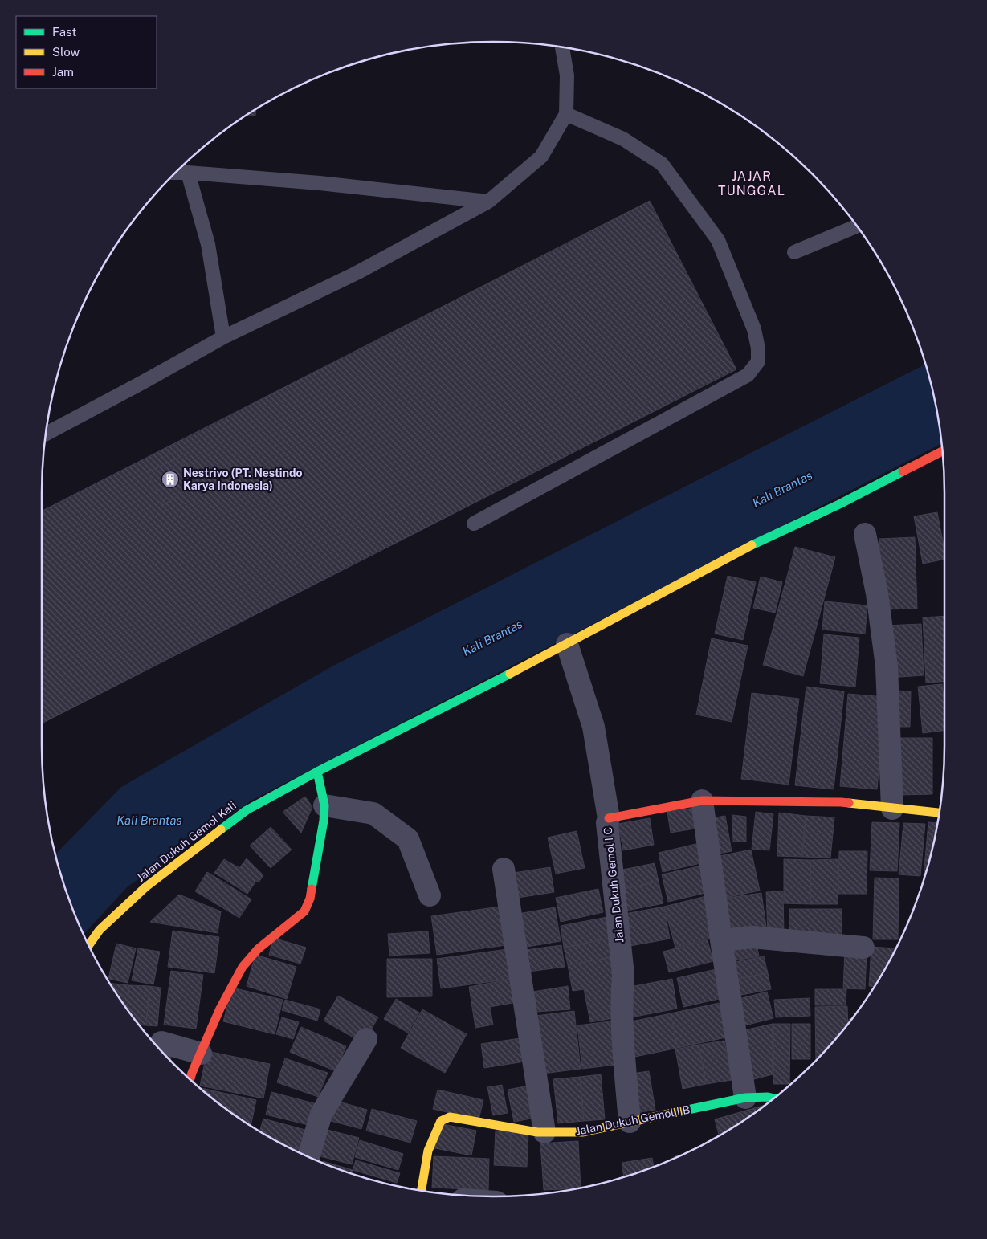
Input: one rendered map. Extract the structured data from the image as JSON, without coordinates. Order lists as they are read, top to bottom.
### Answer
{
  "streets": {
    "street": ["Jalan Dukuh Gemol Kali", "Jalan Dukuh Gemol I C", "Jalan Dukuh Gemol I B"]
  },
  "crossings": [
    ["Jalan Dukuh Gemol I C", "Jalan Dukuh Gemol I B"]
  ],
  "districts": ["JAJAR TUNGGAL"],
  "water": ["Kali Brantas"],
  "places": {
    "building": ["Nestrivo (PT. Nestindo Karya Indonesia)"]
  },
  "legend": ["Fast", "Slow", "Jam"]
}
